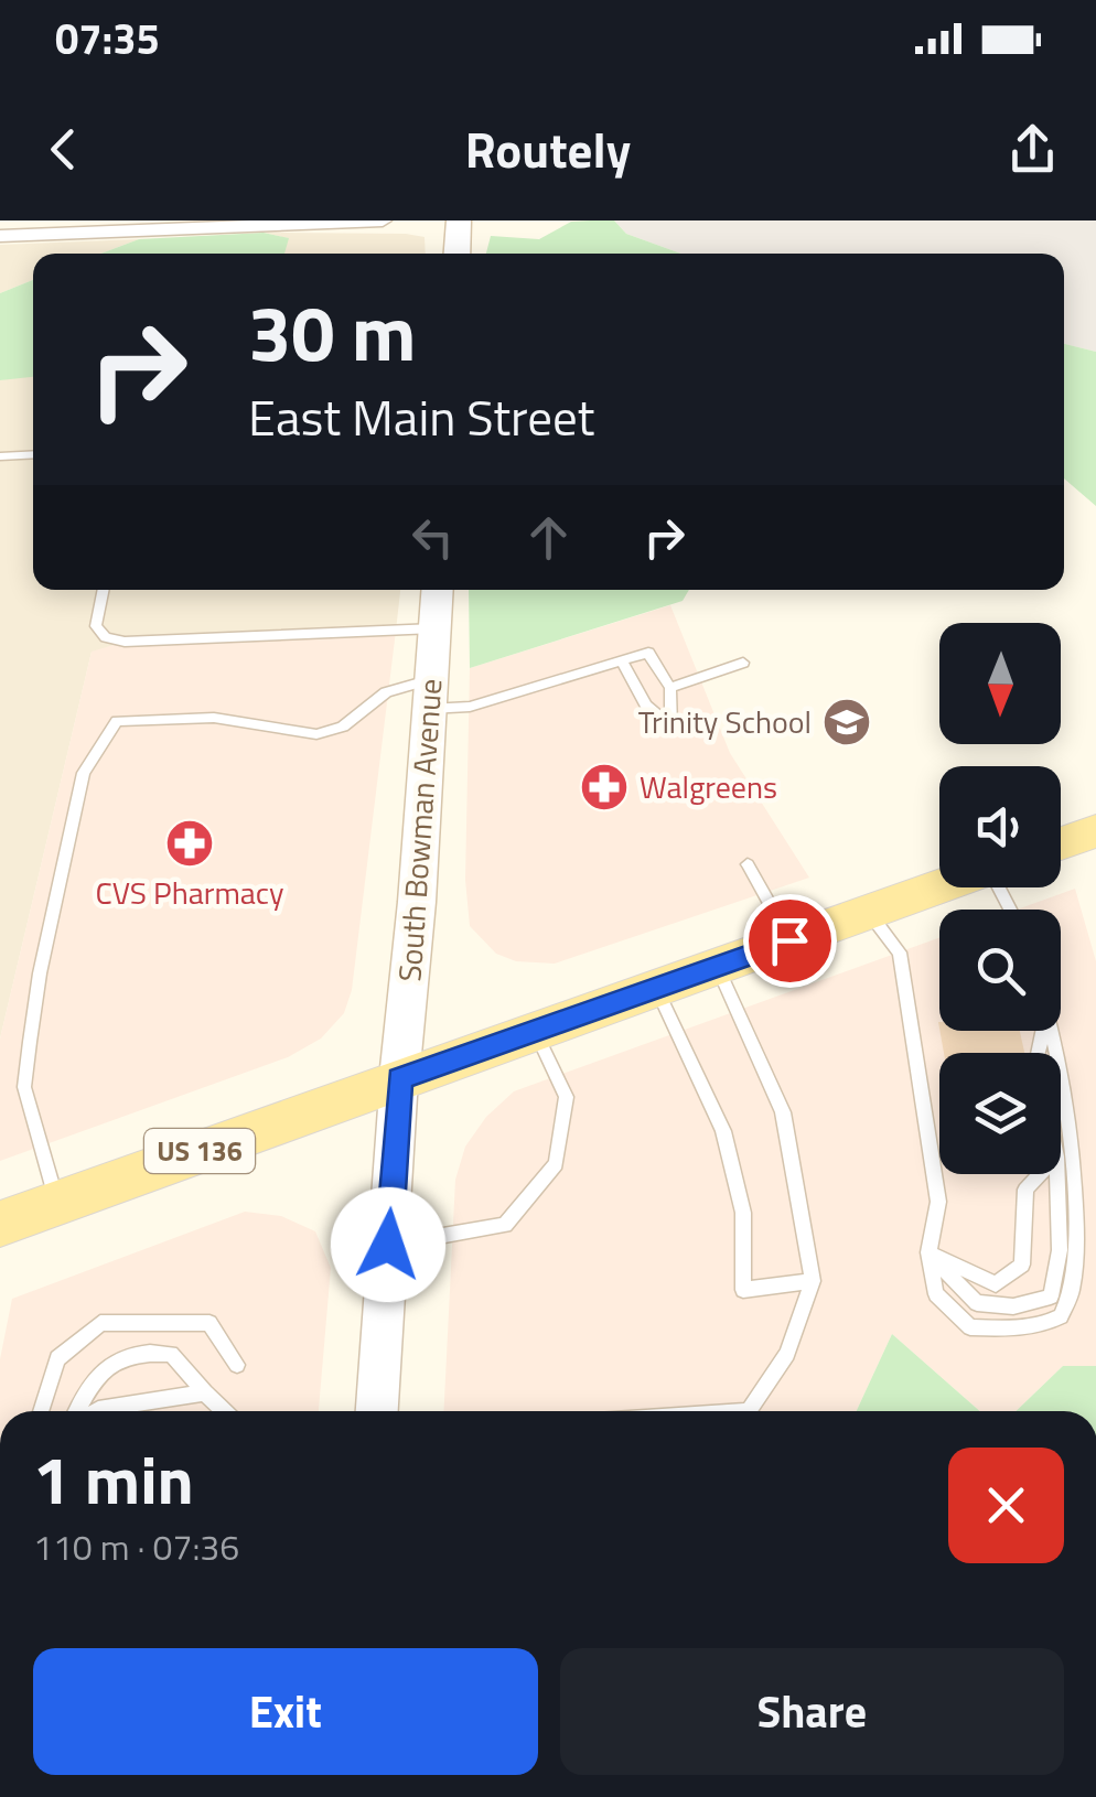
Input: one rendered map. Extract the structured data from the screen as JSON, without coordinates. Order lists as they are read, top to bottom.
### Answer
{
  "streets": {
    "main road": ["South Bowman Avenue", "US 136"]
  },
  "crossings": [
    ["South Bowman Avenue", "US 136"]
  ],
  "places": {
    "school or university": ["Trinity School"],
    "pharmacy": ["Walgreens", "CVS Pharmacy"]
  },
  "north": "bottom",
  "page": {
    "status": "07:35",
    "header": "Routely",
    "turn": ["30 m", "East Main Street"],
    "heading": ["1 min", "110 m · 07:36"],
    "buttons": ["Exit", "Share"]
  }
}
